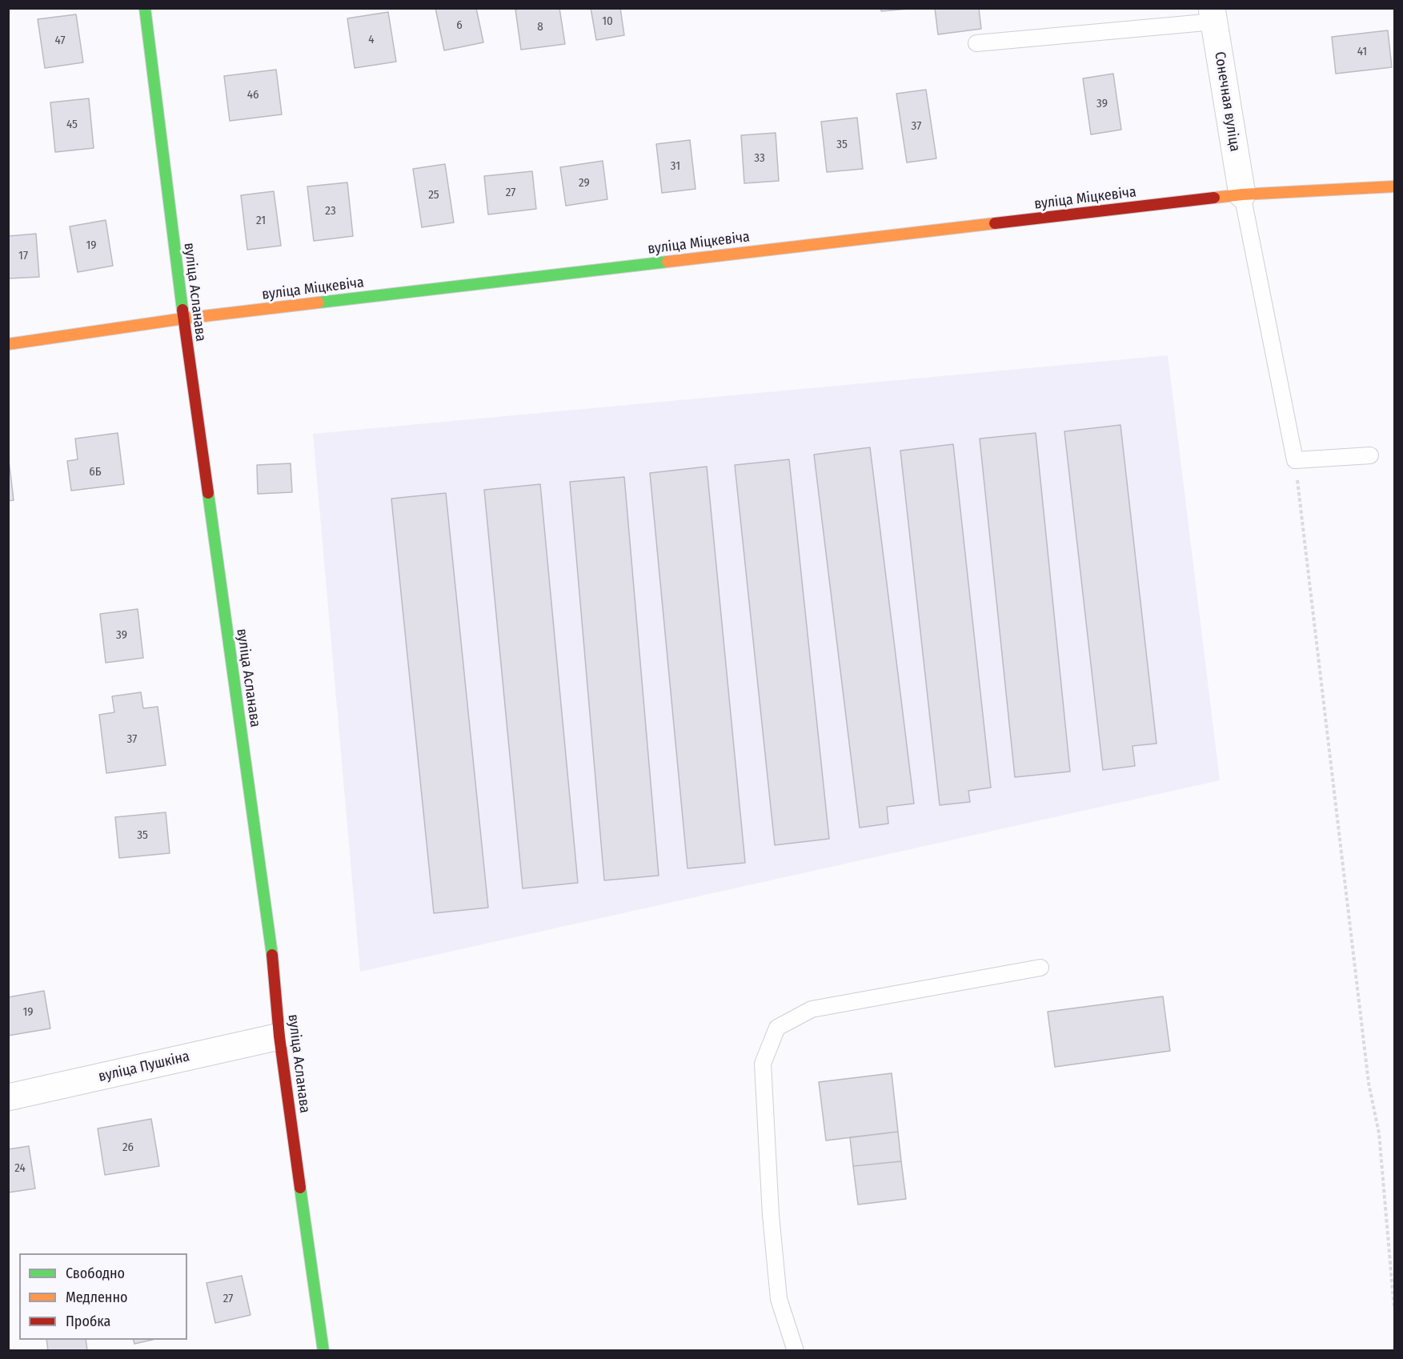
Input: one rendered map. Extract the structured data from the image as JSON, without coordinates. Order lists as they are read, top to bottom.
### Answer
{
  "streets": {
    "street": [
      "Сонечная вуліца",
      "вуліца Міцкевіча",
      "вуліца Асланава",
      "вуліца Пушкіна"
    ]
  },
  "crossings": [
    ["Сонечная вуліца", "вуліца Міцкевіча"],
    ["вуліца Міцкевіча", "вуліца Асланава"],
    ["вуліца Асланава", "вуліца Пушкіна"]
  ],
  "house_numbers": [
    "10",
    "6",
    "8",
    "4",
    "47",
    "41",
    "46",
    "39",
    "45",
    "37",
    "35",
    "33",
    "31",
    "29",
    "27",
    "25",
    "23",
    "21",
    "19",
    "17",
    "6Б",
    "39",
    "37",
    "35",
    "19",
    "26",
    "24",
    "27"
  ],
  "legend": ["Свободно", "Медленно", "Пробка"]
}
